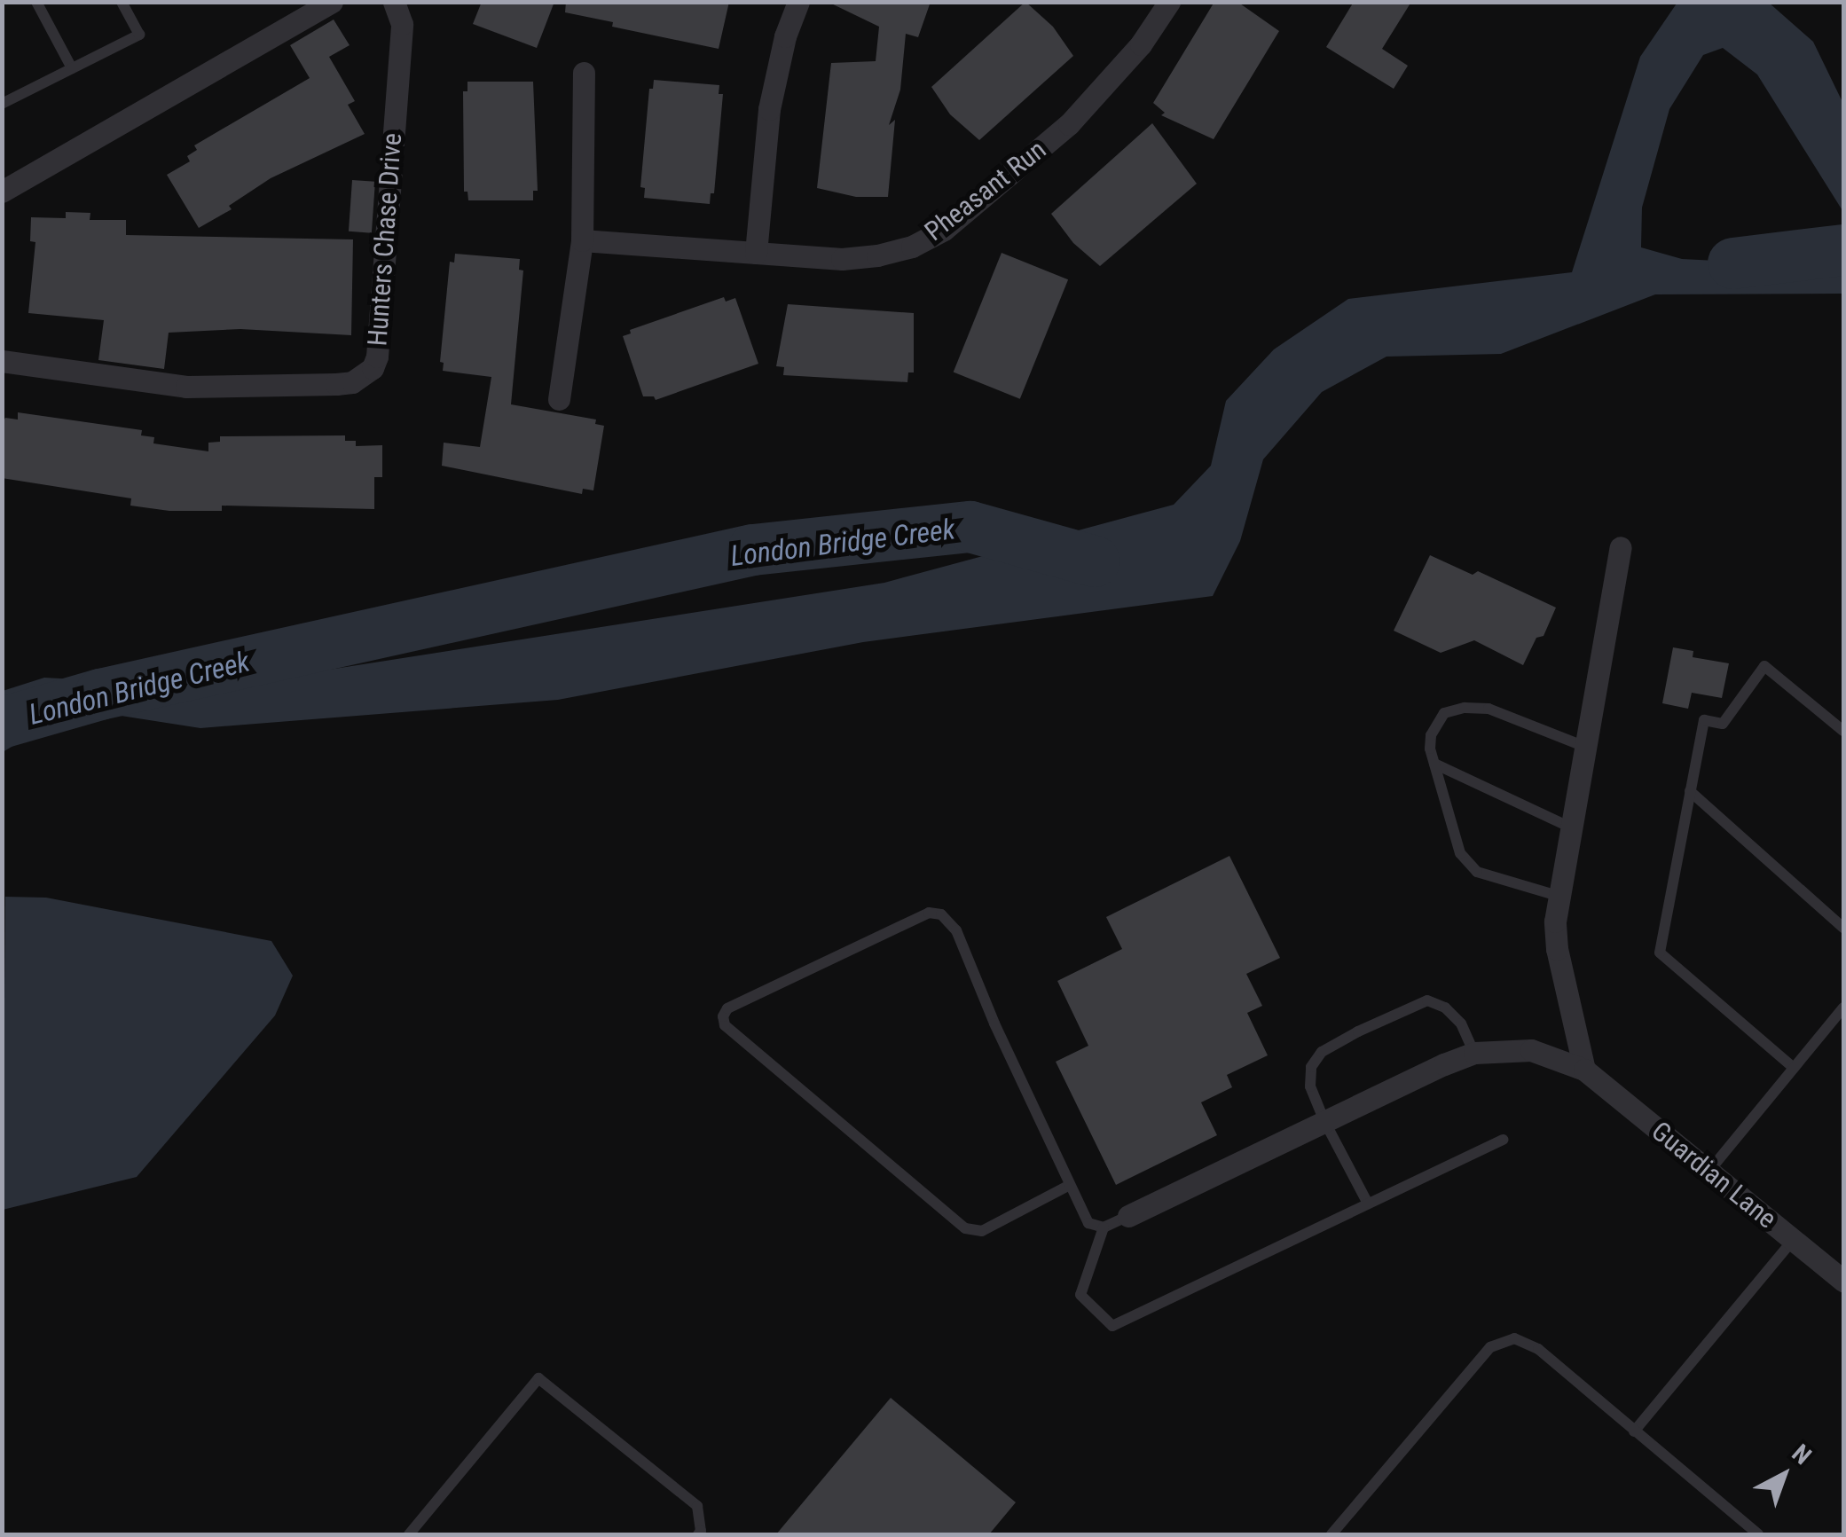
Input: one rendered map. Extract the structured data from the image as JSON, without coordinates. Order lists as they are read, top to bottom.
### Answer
{
  "streets": {
    "street": ["Pheasant Run", "Hunters Chase Drive", "Guardian Lane"]
  },
  "water": ["London Bridge Creek"],
  "north": "top right"
}
